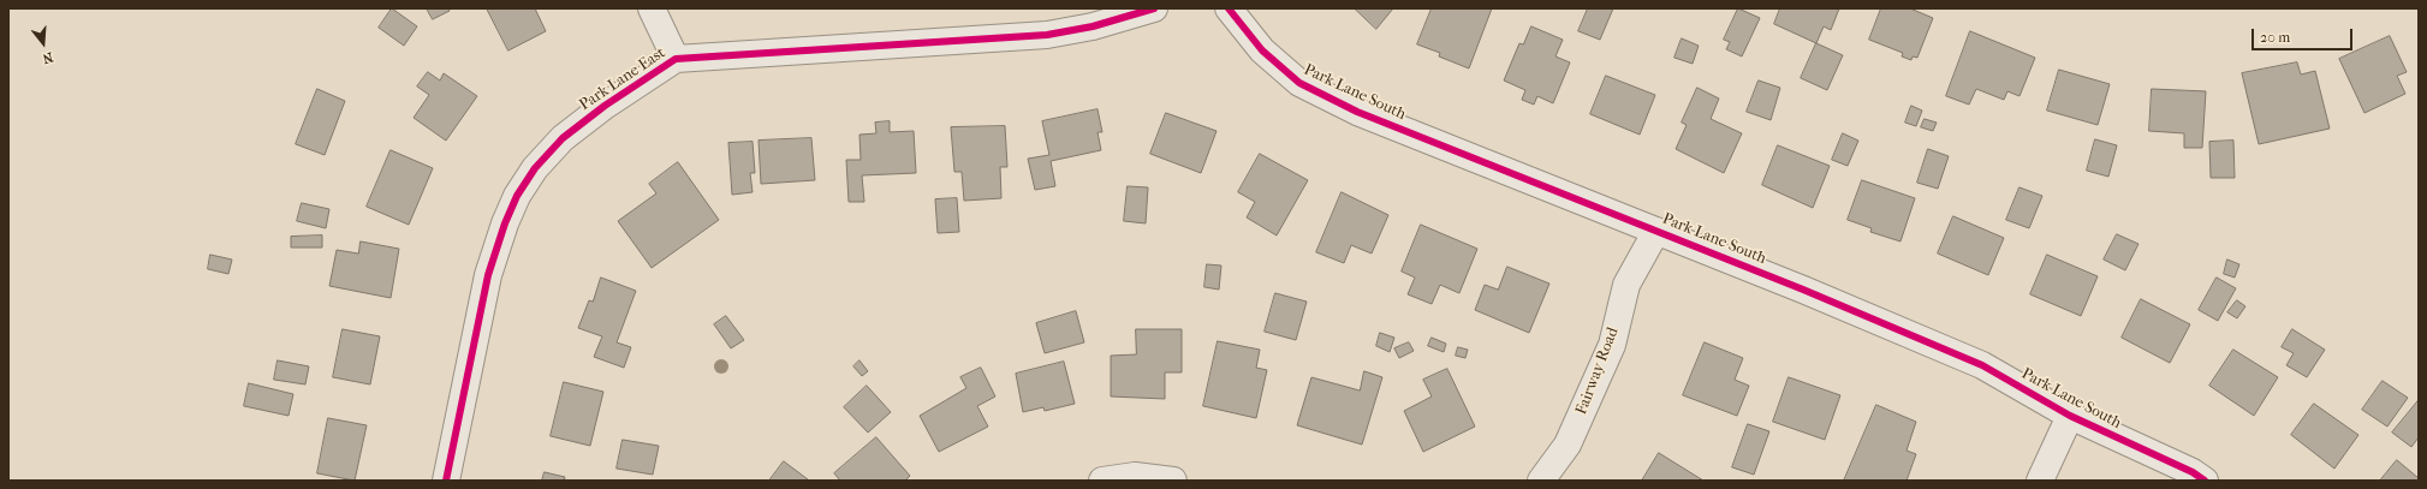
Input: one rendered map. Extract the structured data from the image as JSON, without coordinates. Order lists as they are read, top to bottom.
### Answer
{
  "streets": {
    "street": ["Park Lane East", "Park Lane South", "Fairway Road"]
  },
  "crossings": [
    ["Park Lane South", "Fairway Road"]
  ],
  "scale_bar": "20 m",
  "north": "bottom"
}
